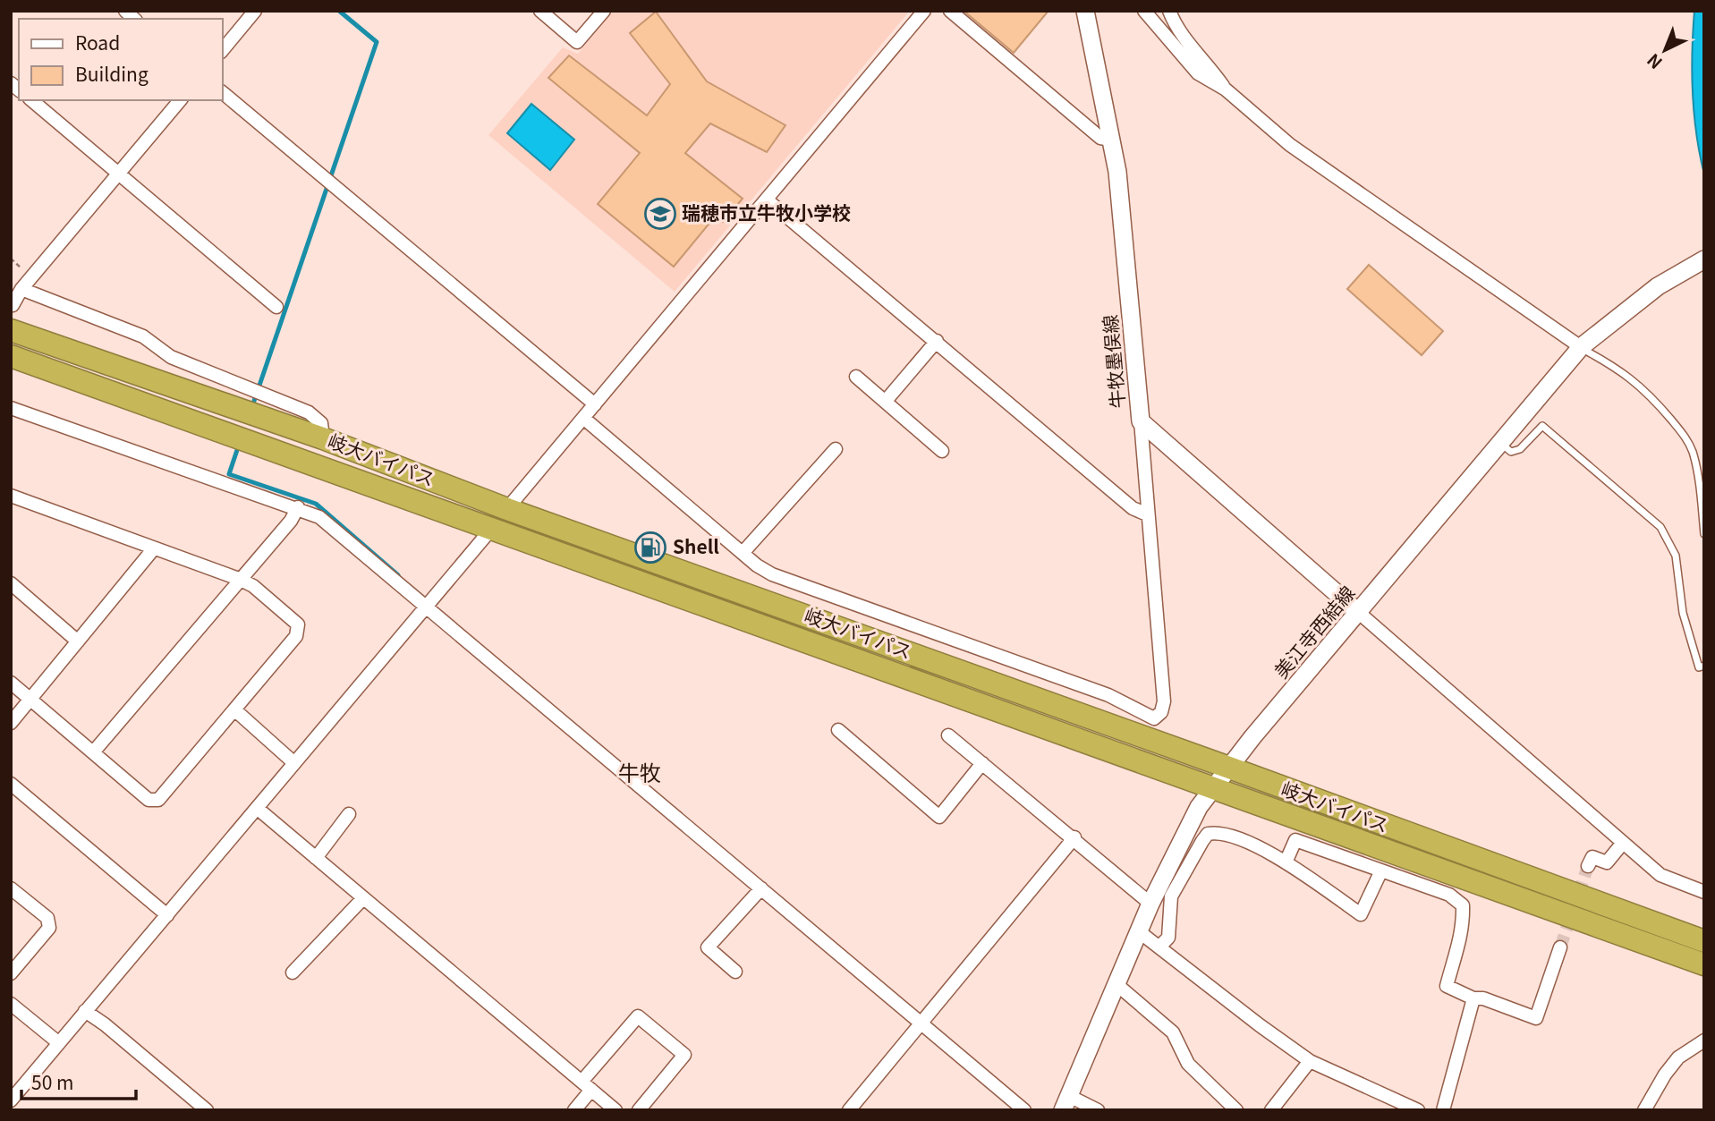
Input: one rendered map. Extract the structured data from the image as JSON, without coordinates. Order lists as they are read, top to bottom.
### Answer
{
  "streets": {
    "highway": ["岐大バイパス"],
    "main road": ["牛牧墨俣線", "美江寺西結線"]
  },
  "crossings": [
    ["牛牧墨俣線", "美江寺西結線"],
    ["岐大バイパス", "美江寺西結線"]
  ],
  "districts": ["牛牧"],
  "places": {
    "school or university": ["瑞穂市立牛牧小学校"],
    "fuel station": ["Shell"]
  },
  "legend": ["Road", "Building"],
  "scale_bar": "50 m",
  "north": "bottom left"
}
